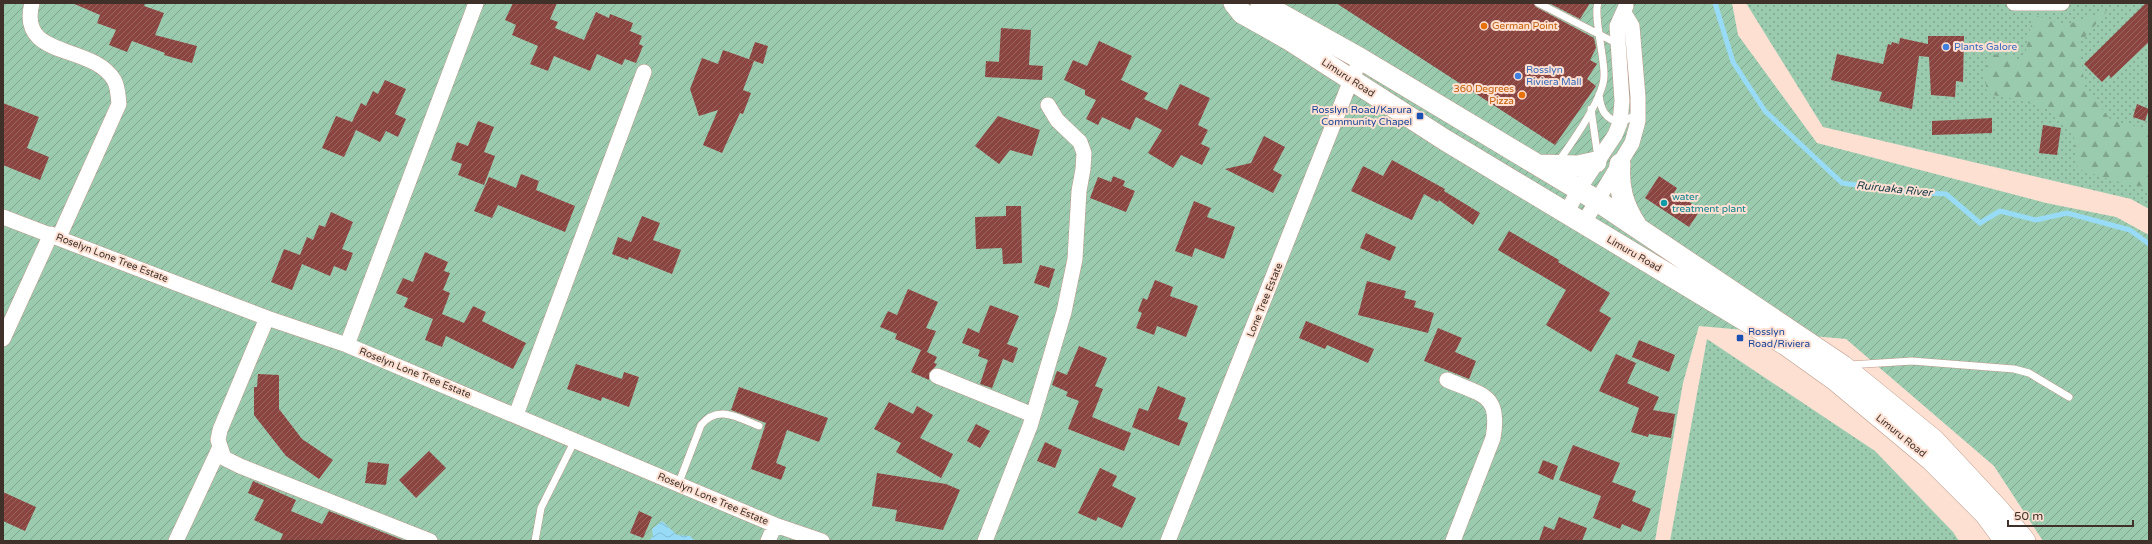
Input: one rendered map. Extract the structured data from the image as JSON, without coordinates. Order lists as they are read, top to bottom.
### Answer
{
  "streets": {
    "main road": ["Limuru Road"],
    "street": ["Roselyn Lone Tree Estate", "Lone Tree Estate"]
  },
  "crossings": [
    ["Limuru Road", "Lone Tree Estate"]
  ],
  "water": ["Ruiruaka River"],
  "places": {
    "other": [
      "German Point",
      "Plants Galore",
      "Rosslyn Riviera Mall",
      "360 Degrees Pizza",
      "water treatment plant"
    ],
    "transit": ["Rosslyn Road/Karura Community Chapel", "Rosslyn Road/Riviera"]
  },
  "scale_bar": "50 m"
}
